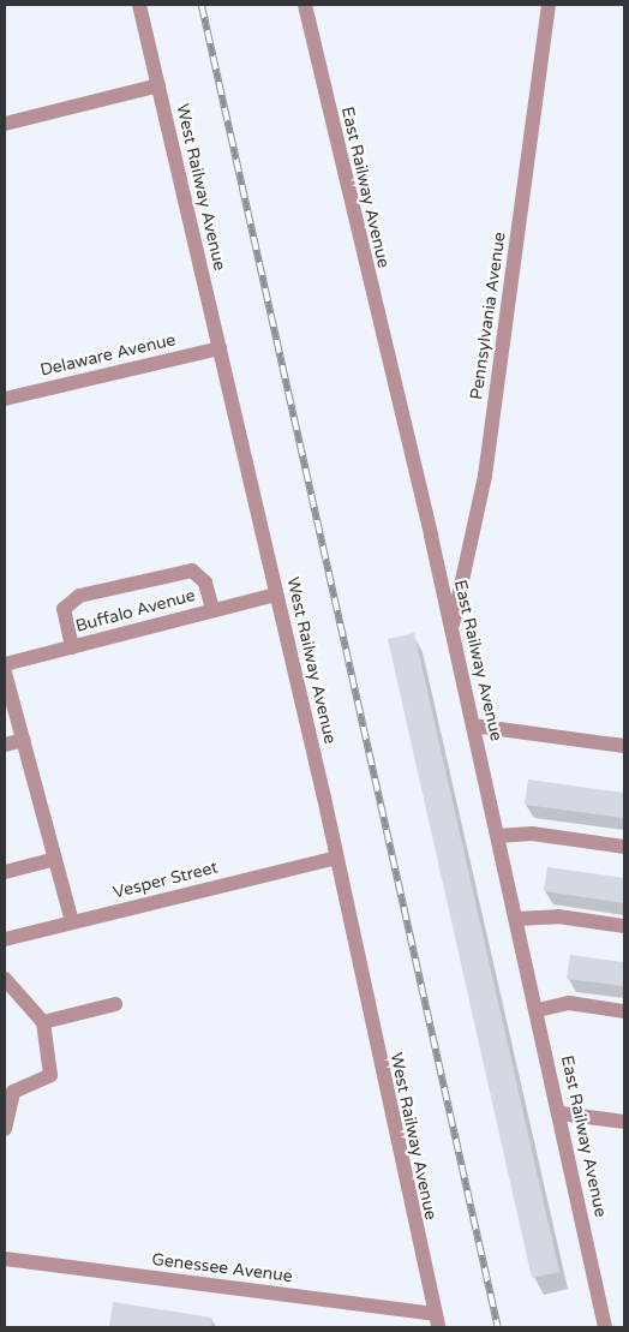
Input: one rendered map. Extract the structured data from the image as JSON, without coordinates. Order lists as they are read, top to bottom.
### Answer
{
  "streets": {
    "street": [
      "West Railway Avenue",
      "East Railway Avenue",
      "Pennsylvania Avenue",
      "Delaware Avenue",
      "Buffalo Avenue",
      "Vesper Street",
      "Genessee Avenue"
    ]
  },
  "crossings": [
    ["West Railway Avenue", "Delaware Avenue"],
    ["West Railway Avenue", "Buffalo Avenue"],
    ["West Railway Avenue", "Vesper Street"],
    ["West Railway Avenue", "Genessee Avenue"],
    ["East Railway Avenue", "Pennsylvania Avenue"]
  ]
}
